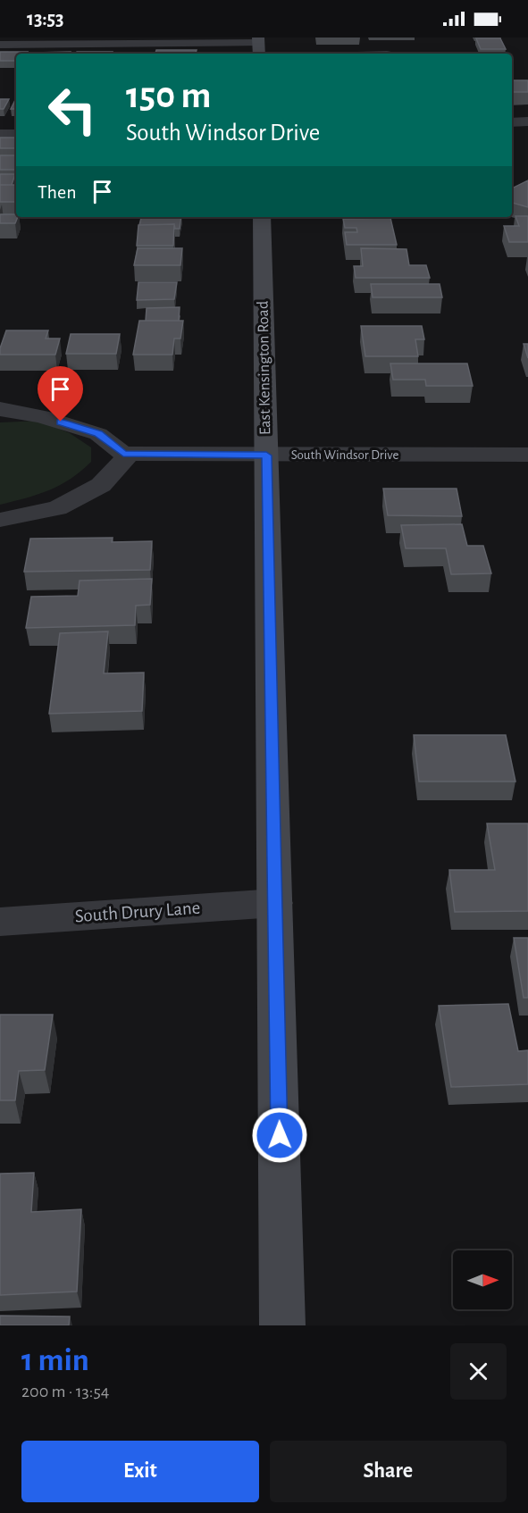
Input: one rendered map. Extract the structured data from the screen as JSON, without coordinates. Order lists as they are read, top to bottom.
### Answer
{
  "streets": {
    "main road": ["East Kensington Road"],
    "street": ["South Windsor Drive", "South Drury Lane"]
  },
  "crossings": [
    ["East Kensington Road", "South Windsor Drive"],
    ["East Kensington Road", "South Drury Lane"]
  ],
  "north": "right",
  "page": {
    "status": "13:53",
    "turn": ["150 m", "South Windsor Drive"],
    "then": "Then",
    "heading": ["1 min", "200 m · 13:54"],
    "buttons": ["Exit", "Share"]
  }
}
